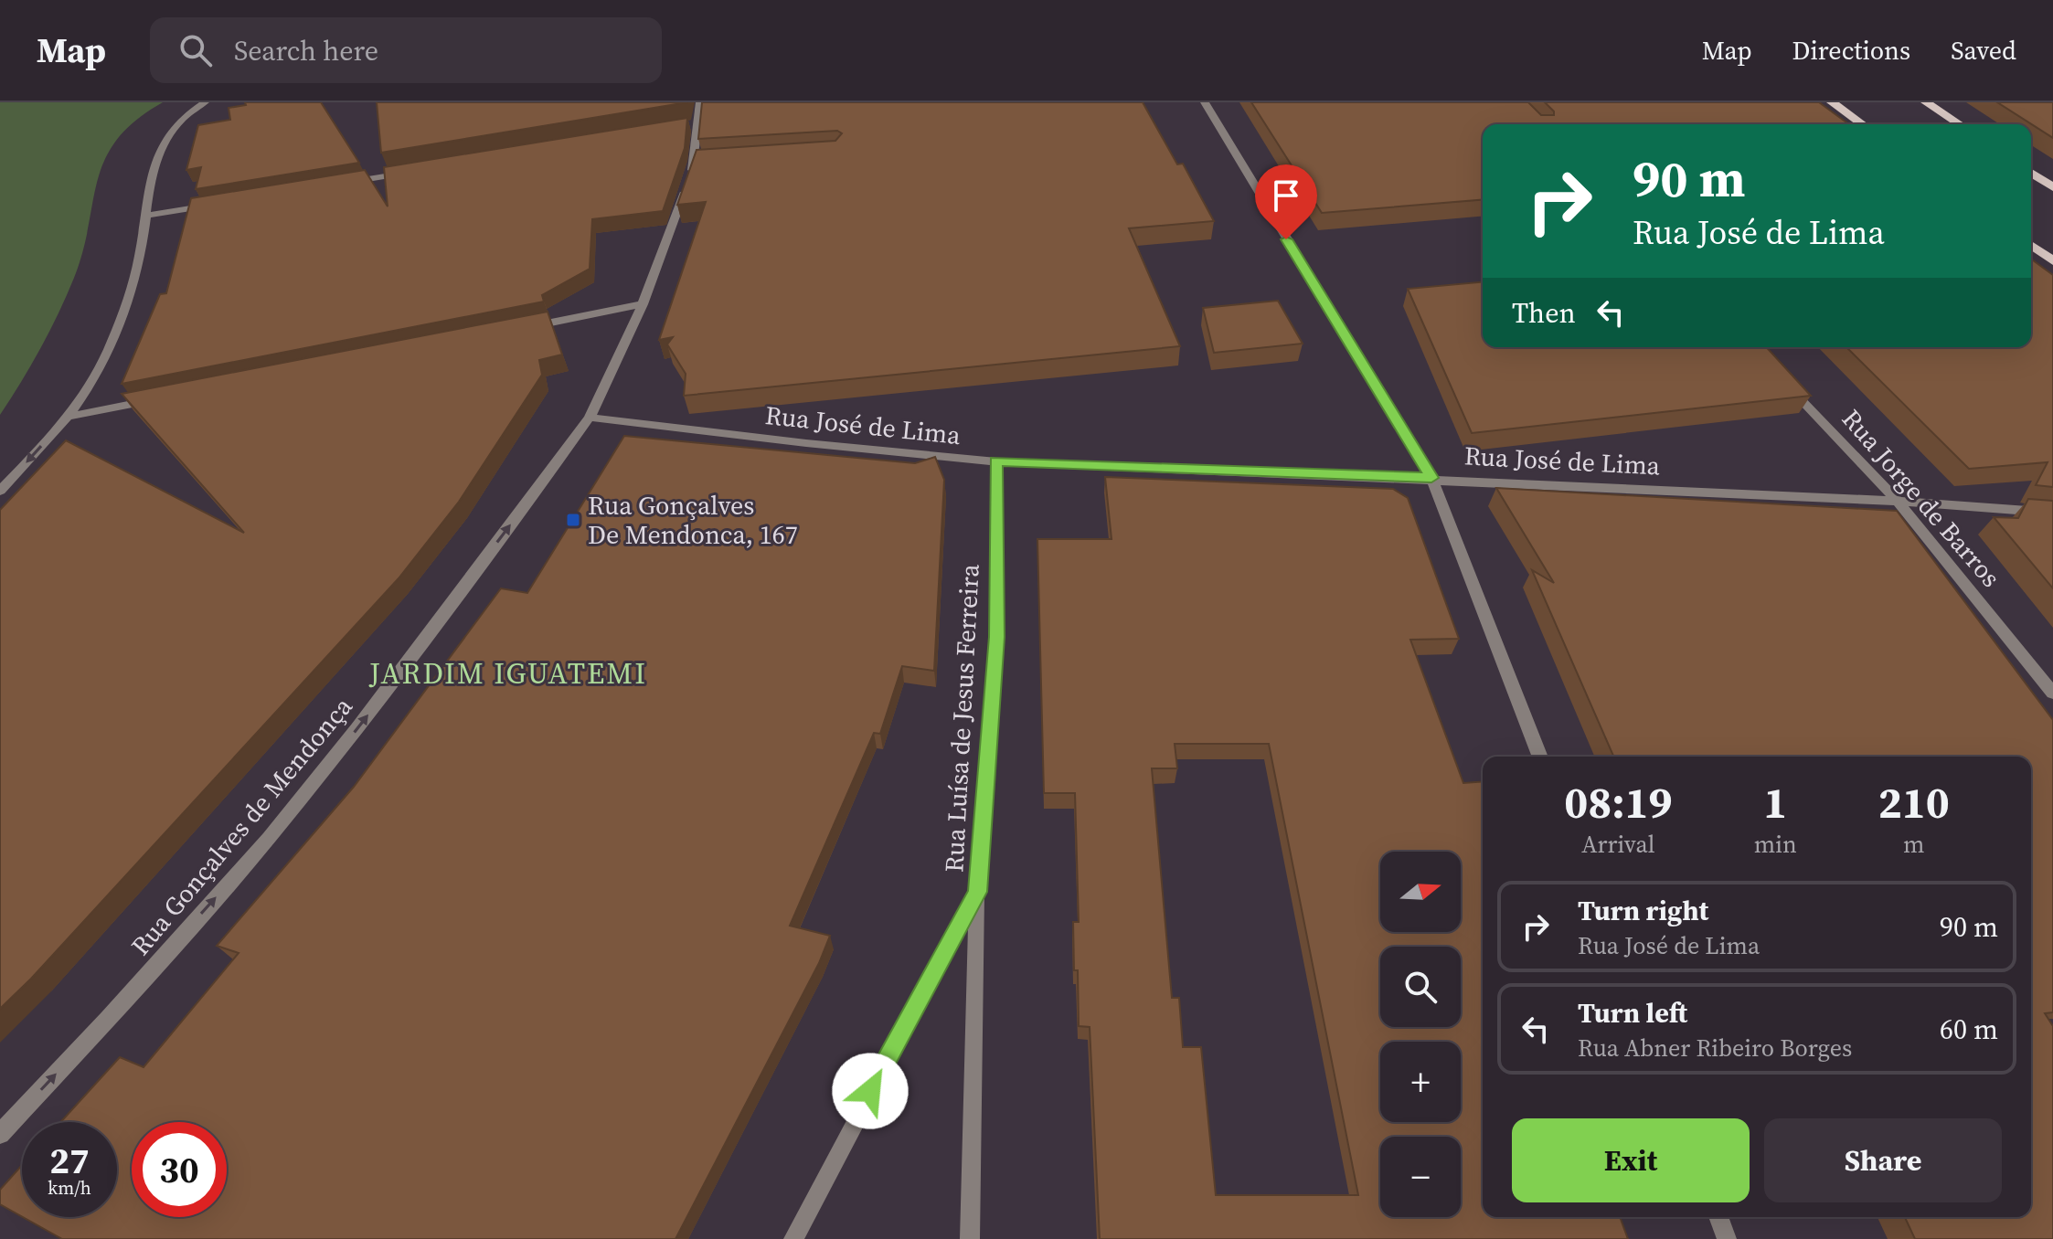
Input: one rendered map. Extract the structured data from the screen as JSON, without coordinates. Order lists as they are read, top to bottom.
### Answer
{
  "streets": {
    "street": [
      "Rua José de Lima",
      "Rua Jorge de Barros",
      "Rua Luísa de Jesus Ferreira",
      "Rua Gonçalves de Mendonça"
    ]
  },
  "crossings": [
    ["Rua José de Lima", "Rua Jorge de Barros"],
    ["Rua José de Lima", "Rua Luísa de Jesus Ferreira"],
    ["Rua José de Lima", "Rua Gonçalves de Mendonça"]
  ],
  "one_way": ["Rua Gonçalves de Mendonça"],
  "districts": ["JARDIM IGUATEMI"],
  "places": {
    "transit": ["Rua Gonçalves De Mendonca, 167"]
  },
  "north": "right",
  "page": {
    "header": "Map",
    "search": "Search here",
    "nav": ["Map", "Directions", "Saved"],
    "turn": ["90 m", "Rua José de Lima"],
    "then": "Then",
    "eta": [
      "08:19",
      "Arrival",
      "1",
      "min",
      "210",
      "m"
    ],
    "map_buttons": ["+", "−"],
    "list": [
      {
        "name": "Turn right",
        "note": "Rua José de Lima",
        "value": "90 m"
      },
      {
        "name": "Turn left",
        "note": "Rua Abner Ribeiro Borges",
        "value": "60 m"
      }
    ],
    "buttons": ["Exit", "Share"],
    "speed": "27 km/h",
    "limit": "30"
  }
}
